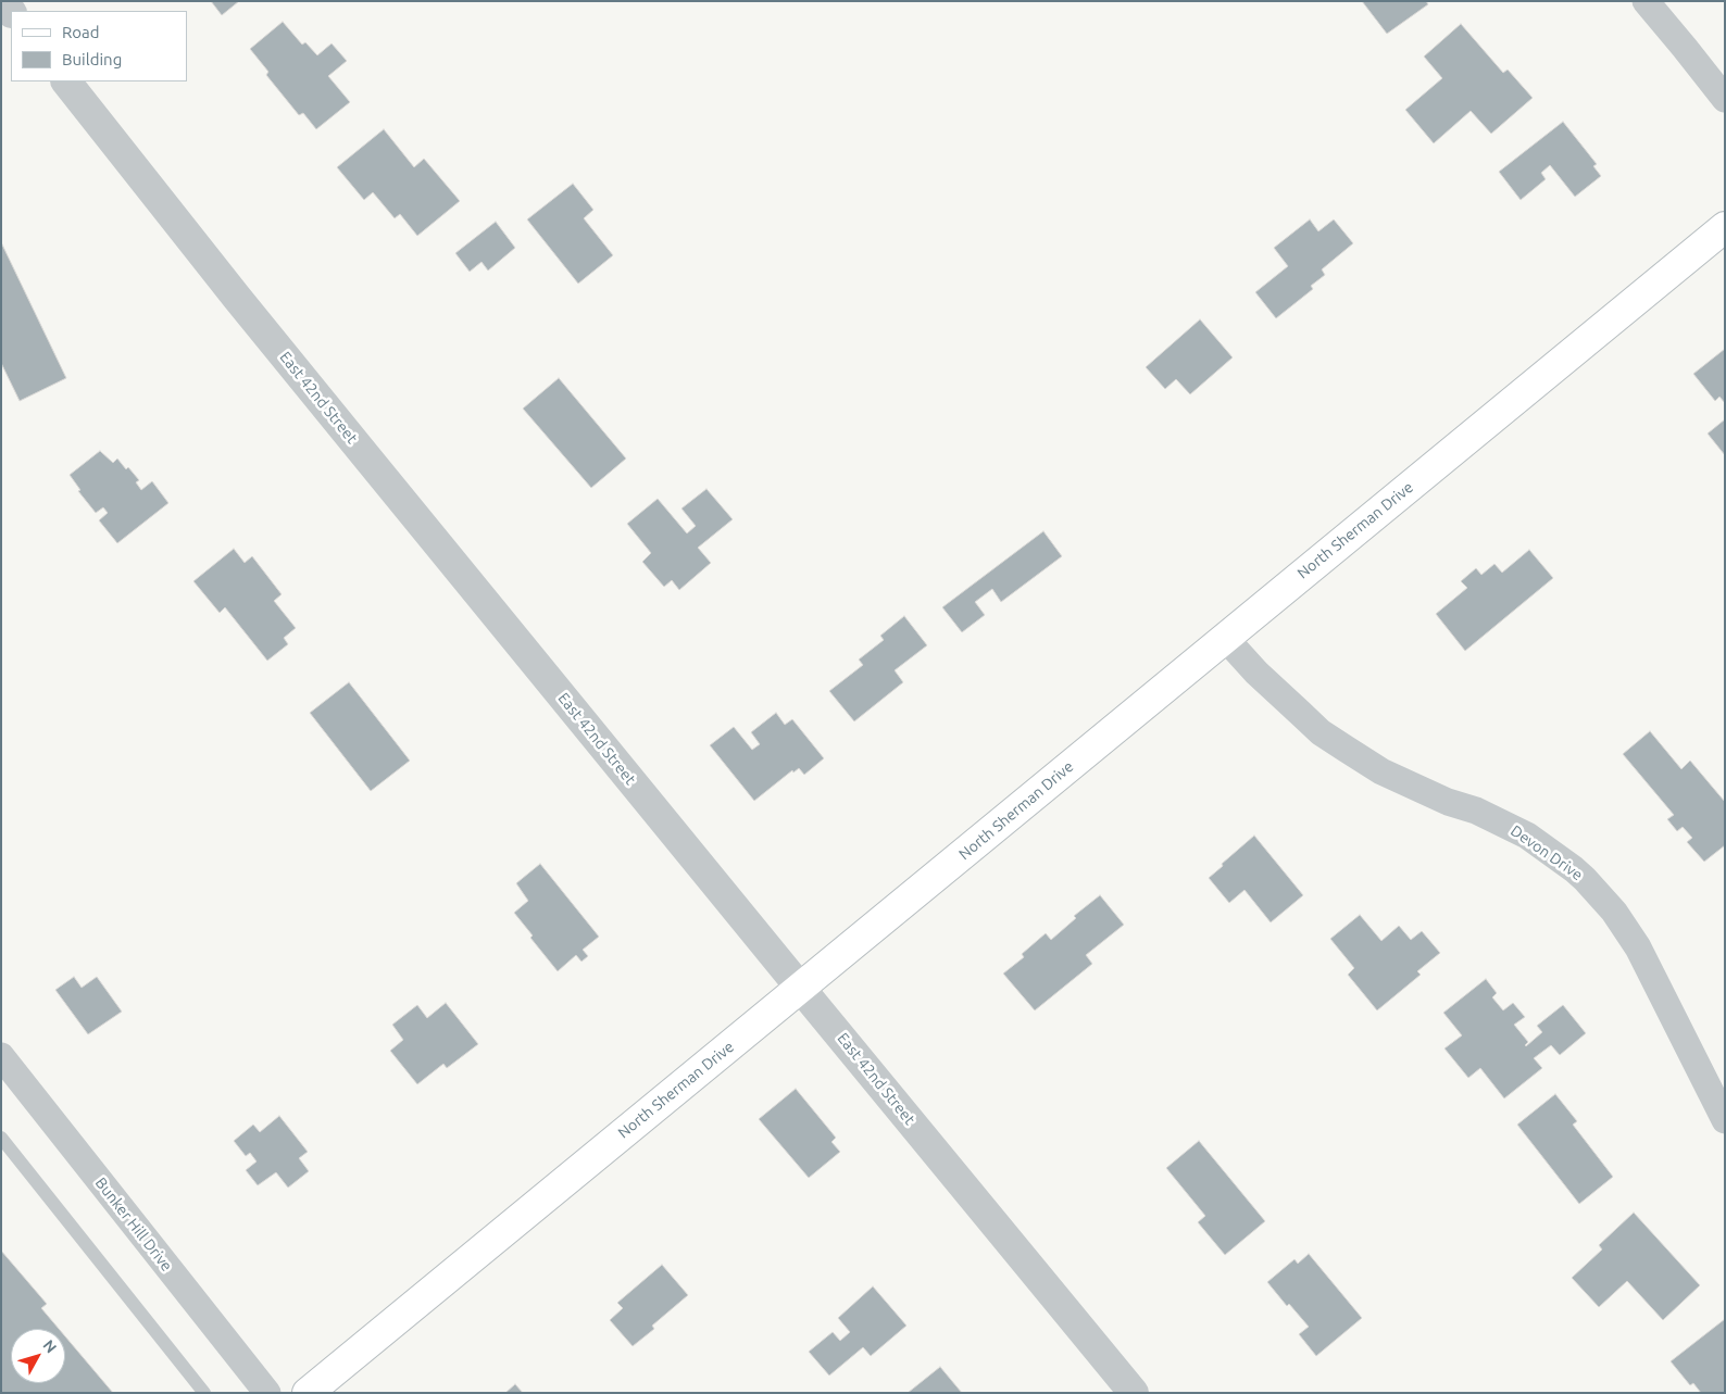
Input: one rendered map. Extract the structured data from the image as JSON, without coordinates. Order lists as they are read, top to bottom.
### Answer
{
  "streets": {
    "main road": ["North Sherman Drive"],
    "street": ["East 42nd Street", "Devon Drive", "Bunker Hill Drive"]
  },
  "crossings": [
    ["East 42nd Street", "North Sherman Drive"],
    ["North Sherman Drive", "Devon Drive"]
  ],
  "legend": ["Road", "Building"],
  "north": "top right"
}
